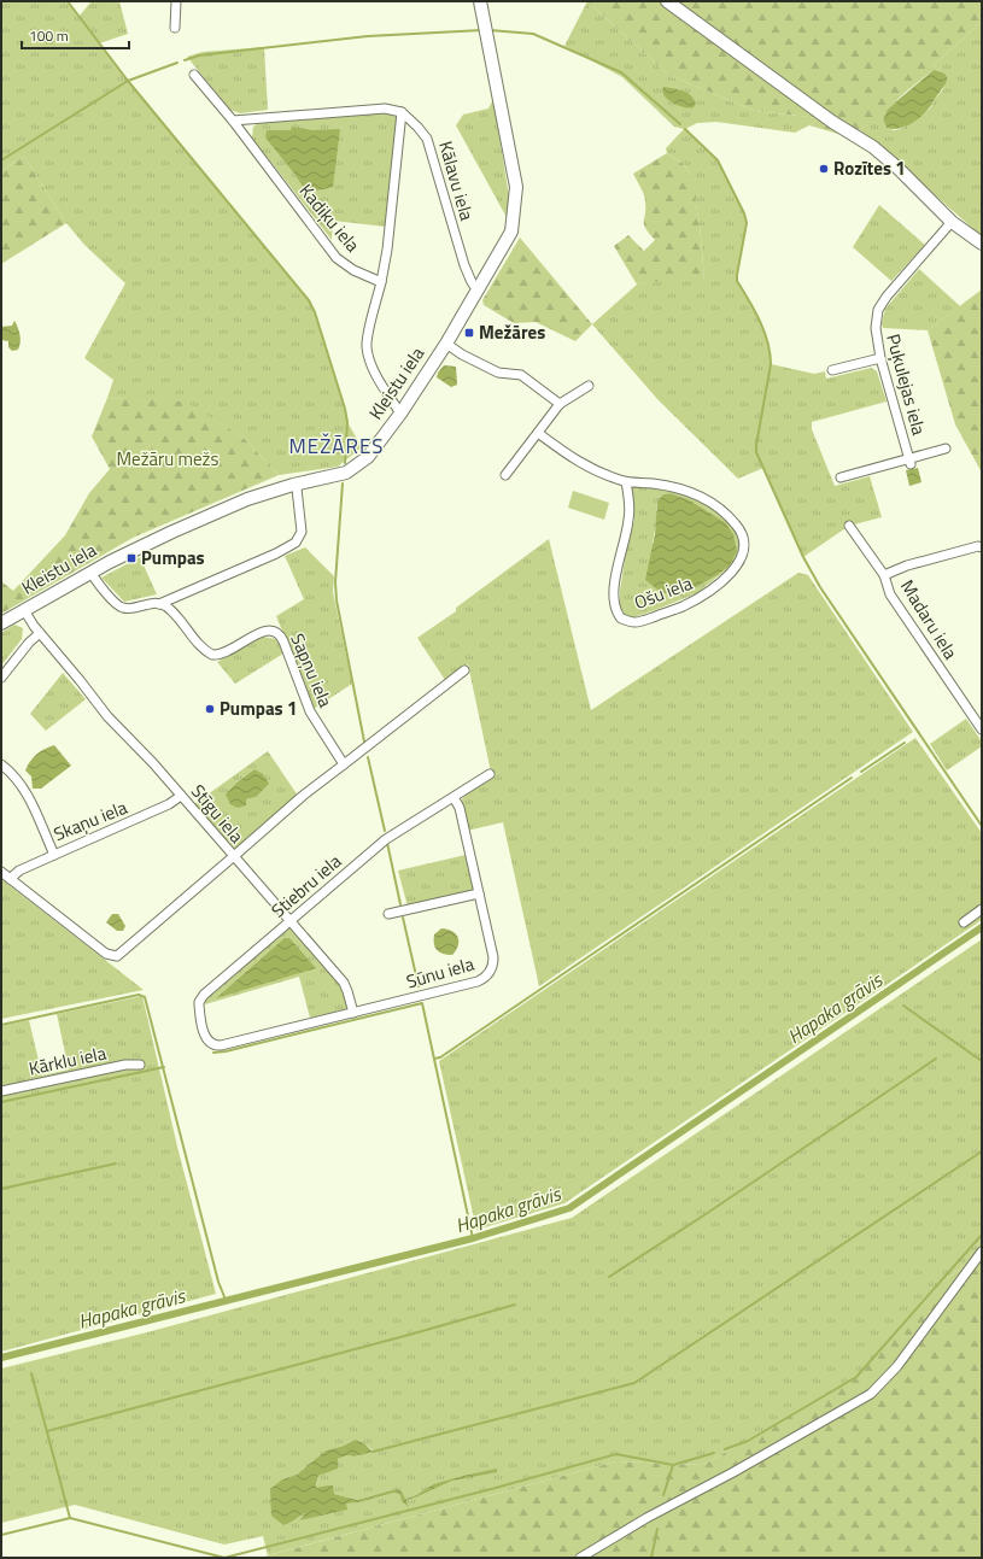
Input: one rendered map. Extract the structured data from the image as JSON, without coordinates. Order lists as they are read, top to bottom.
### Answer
{
  "streets": {
    "street": [
      "Kālavu iela",
      "Kadiķu iela",
      "Kleistu iela",
      "Puķulejas iela",
      "Ošu iela",
      "Madaru iela",
      "Sapņu iela",
      "Stīgu iela",
      "Skaņu iela",
      "Stiebru iela",
      "Sūnu iela",
      "Kārklu iela"
    ]
  },
  "crossings": [
    ["Kālavu iela", "Kleistu iela"],
    ["Kleistu iela", "Stīgu iela"],
    ["Stīgu iela", "Skaņu iela"],
    ["Stiebru iela", "Sūnu iela"]
  ],
  "districts": ["MEŽĀRES"],
  "water": ["Hapaka grāvis"],
  "parks": ["Mežāru mežs"],
  "places": {
    "other": ["Rozītes 1", "Pumpas 1"],
    "transit": ["Mežāres", "Pumpas"]
  },
  "scale_bar": "100 m"
}
